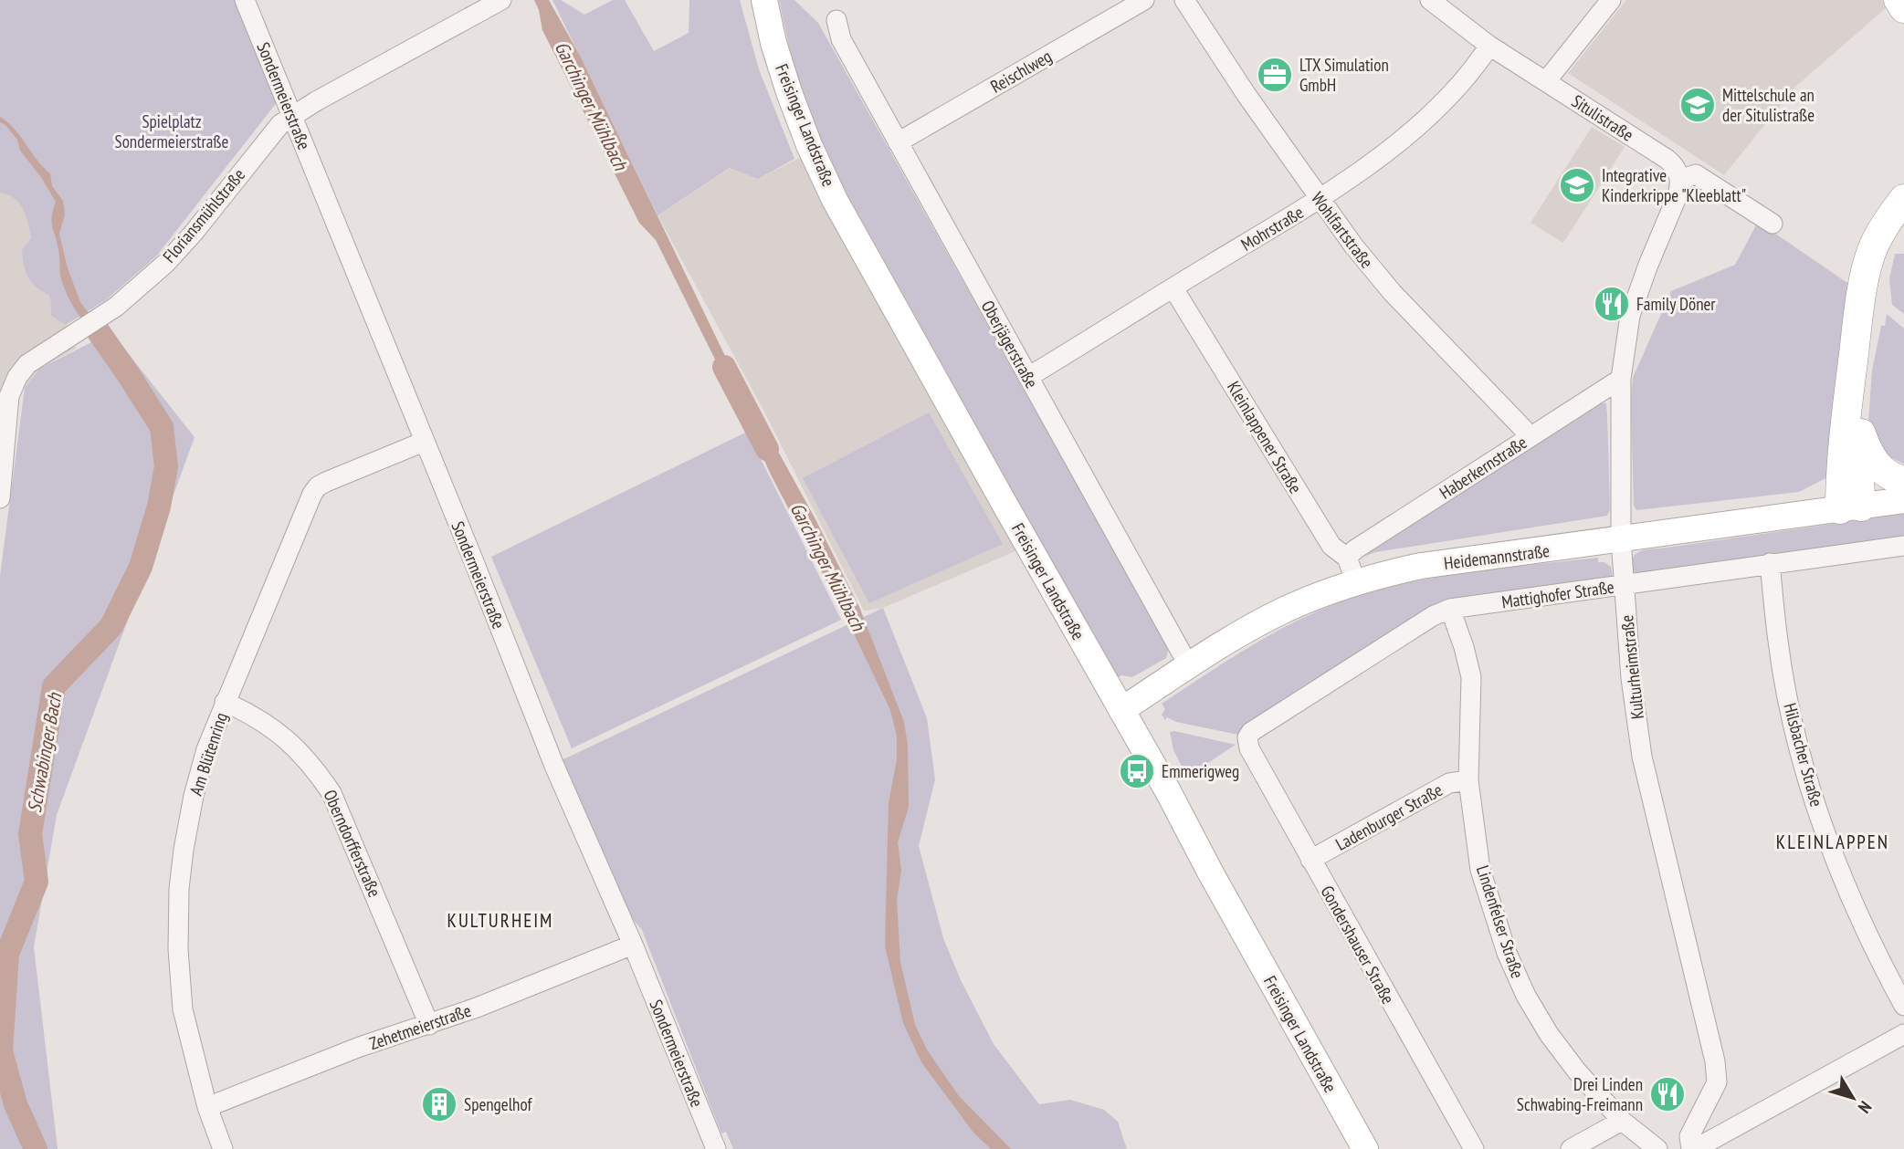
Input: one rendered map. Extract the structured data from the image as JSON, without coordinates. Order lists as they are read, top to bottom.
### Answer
{
  "streets": {
    "main road": ["Freisinger Landstraße", "Heidemannstraße"],
    "street": [
      "Reischlweg",
      "Sondermeierstraße",
      "Situlistraße",
      "Floriansmühlstraße",
      "Mohrstraße",
      "Wohlfartstraße",
      "Oberjägerstraße",
      "Kleinlappener Straße",
      "Haberkernstraße",
      "Mattighofer Straße",
      "Kulturheimstraße",
      "Am Blütenring",
      "Hilsbacher Straße",
      "Ladenburger Straße",
      "Oberndorfferstraße",
      "Lindenfelser Straße",
      "Gondershauser Straße",
      "Zehetmeierstraße"
    ]
  },
  "crossings": [
    ["Reischlweg", "Oberjägerstraße"],
    ["Sondermeierstraße", "Floriansmühlstraße"],
    ["Sondermeierstraße", "Am Blütenring"],
    ["Sondermeierstraße", "Zehetmeierstraße"],
    ["Situlistraße", "Mohrstraße"],
    ["Situlistraße", "Kulturheimstraße"],
    ["Freisinger Landstraße", "Heidemannstraße"],
    ["Mohrstraße", "Wohlfartstraße"],
    ["Mohrstraße", "Oberjägerstraße"],
    ["Mohrstraße", "Kleinlappener Straße"],
    ["Wohlfartstraße", "Haberkernstraße"],
    ["Oberjägerstraße", "Heidemannstraße"],
    ["Kleinlappener Straße", "Haberkernstraße"],
    ["Kleinlappener Straße", "Heidemannstraße"],
    ["Haberkernstraße", "Kulturheimstraße"],
    ["Heidemannstraße", "Kulturheimstraße"],
    ["Mattighofer Straße", "Kulturheimstraße"],
    ["Mattighofer Straße", "Hilsbacher Straße"],
    ["Mattighofer Straße", "Lindenfelser Straße"],
    ["Mattighofer Straße", "Gondershauser Straße"],
    ["Am Blütenring", "Oberndorfferstraße"],
    ["Am Blütenring", "Zehetmeierstraße"],
    ["Ladenburger Straße", "Lindenfelser Straße"],
    ["Ladenburger Straße", "Gondershauser Straße"],
    ["Oberndorfferstraße", "Zehetmeierstraße"]
  ],
  "districts": ["KLEINLAPPEN", "KULTURHEIM"],
  "water": ["Garchinger Mühlbach", "Schwabinger Bach"],
  "parks": ["Spielplatz Sondermeierstraße"],
  "places": {
    "office": ["LTX Simulation GmbH"],
    "school or university": ["Mittelschule an der Situlistraße", "Integrative Kinderkrippe \"Kleeblatt\""],
    "restaurant": ["Family Döner", "Drei Linden Schwabing-Freimann"],
    "bus stop": ["Emmerigweg"],
    "building": ["Spengelhof"]
  },
  "north": "bottom right"
}
